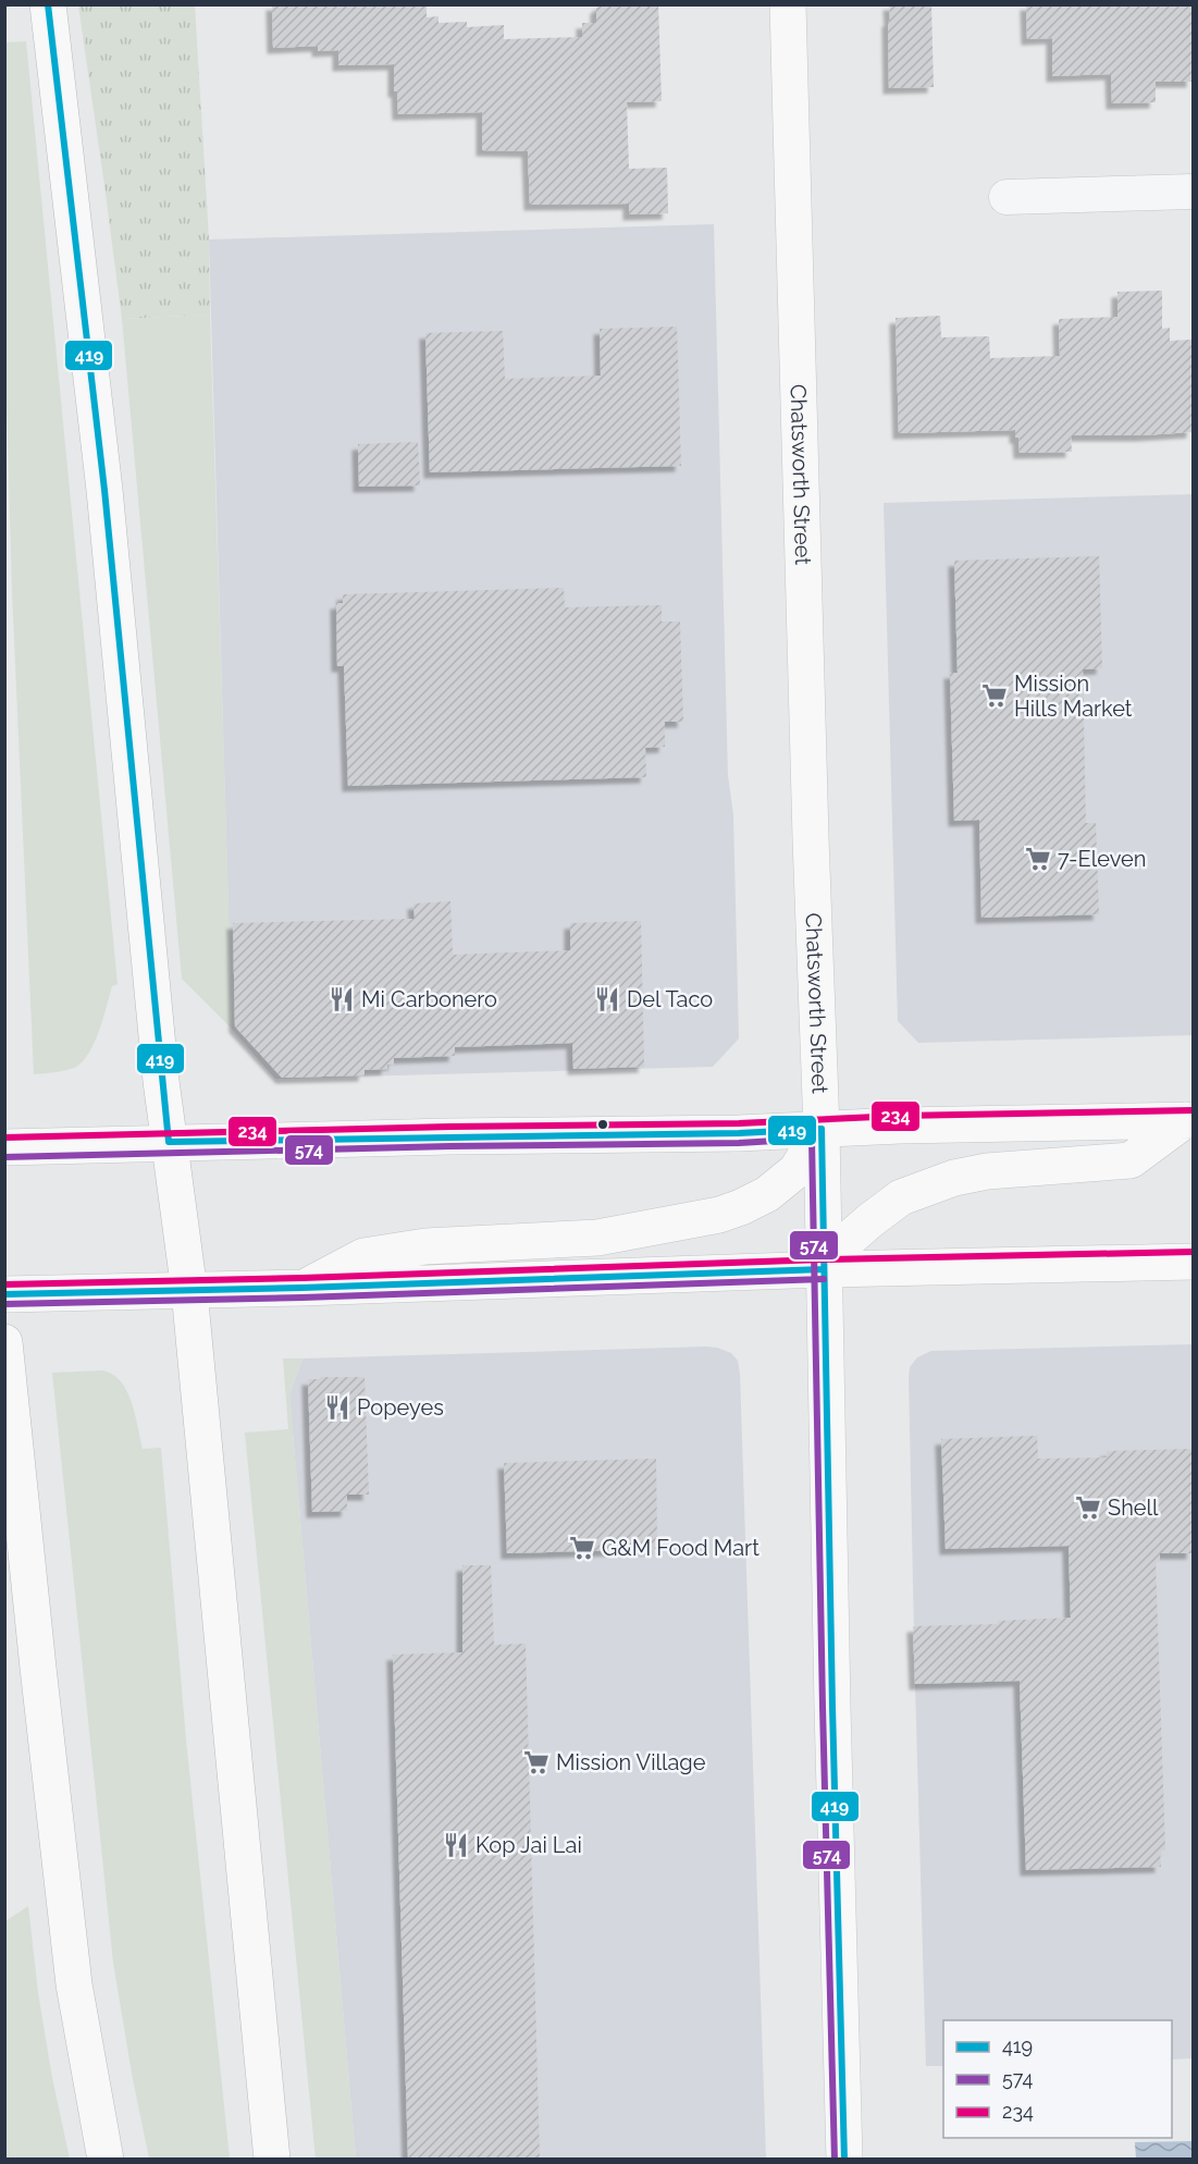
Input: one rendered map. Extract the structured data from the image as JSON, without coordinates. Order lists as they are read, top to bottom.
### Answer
{
  "streets": {
    "main road": ["Chatsworth Street"]
  },
  "places": {
    "supermarket": [
      "Mission Hills Market",
      "7-Eleven",
      "Shell",
      "G&M Food Mart",
      "Mission Village"
    ],
    "restaurant": [
      "Mi Carbonero",
      "Del Taco",
      "Popeyes",
      "Kop Jai Lai"
    ]
  },
  "lines": ["transit line 419", "transit line 234", "transit line 574"],
  "legend": ["419", "574", "234"]
}
